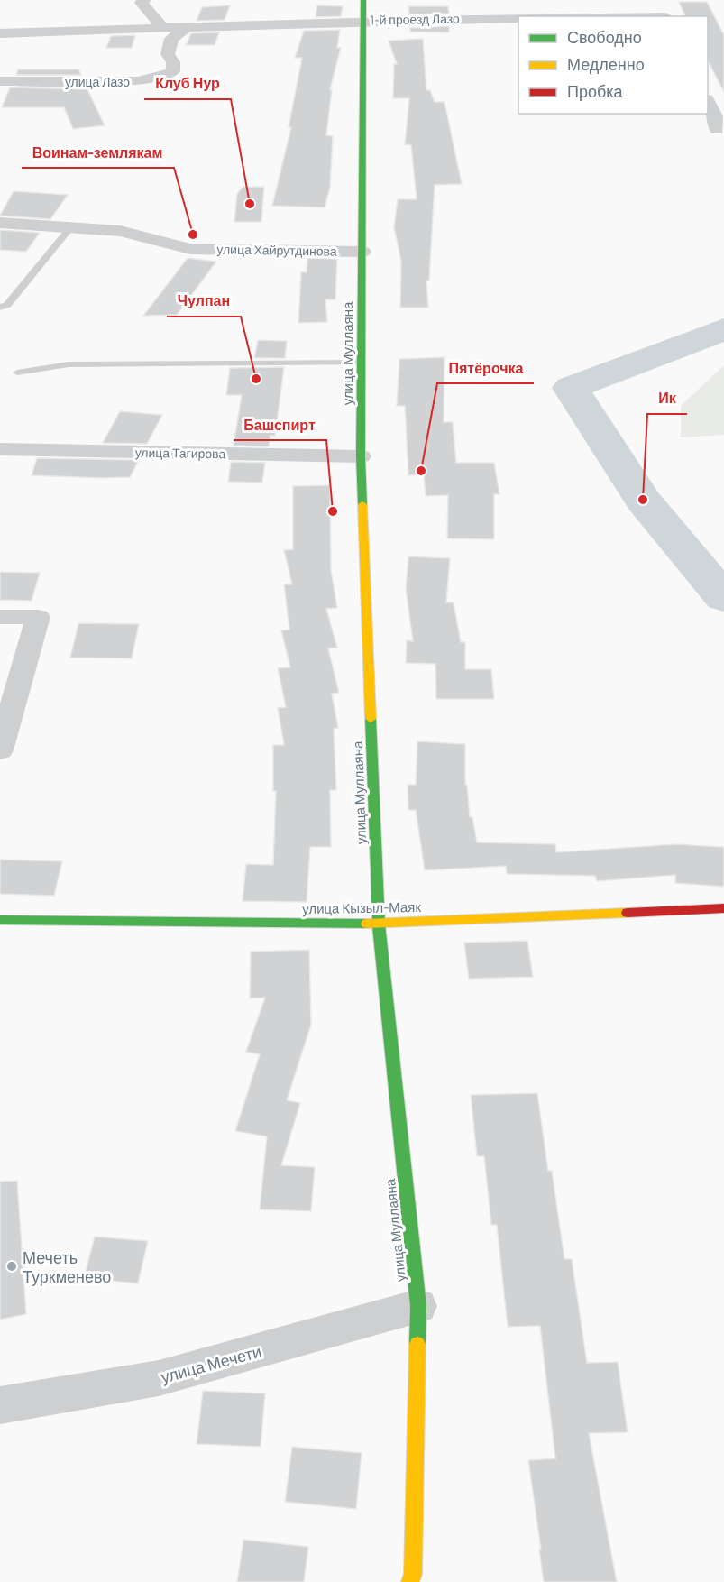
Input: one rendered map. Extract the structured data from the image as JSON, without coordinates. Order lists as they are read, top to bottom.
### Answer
{
  "streets": {
    "main road": ["улица Муллаяна", "улица Кызыл-Маяк"],
    "street": [
      "1-й проезд Лазо",
      "улица Лазо",
      "улица Хайрутдинова",
      "улица Тагирова",
      "улица Мечети"
    ]
  },
  "crossings": [
    ["1-й проезд Лазо", "улица Лазо"],
    ["1-й проезд Лазо", "улица Муллаяна"],
    ["улица Хайрутдинова", "улица Муллаяна"],
    ["улица Муллаяна", "улица Тагирова"],
    ["улица Муллаяна", "улица Кызыл-Маяк"],
    ["улица Муллаяна", "улица Мечети"]
  ],
  "places": [
    "Клуб Нур",
    "Воинам-землякам",
    "Чулпан",
    "Пятёрочка",
    "Ик",
    "Башспирт",
    "Мечеть Туркменево"
  ],
  "legend": ["Свободно", "Медленно", "Пробка"]
}
